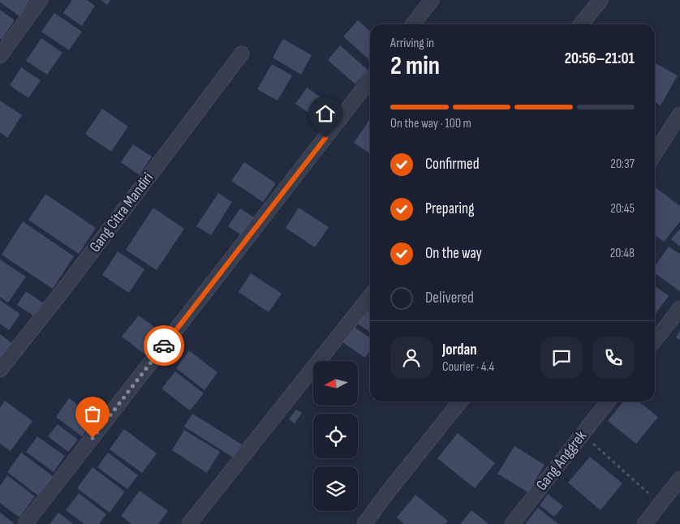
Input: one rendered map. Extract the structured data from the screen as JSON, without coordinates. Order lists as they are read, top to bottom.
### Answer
{
  "streets": {
    "street": ["Gang Citra Mandiri", "Gang Anggrek"]
  },
  "north": "left",
  "page": {
    "heading": ["2 min", "Arriving in", "20:56–21:01"],
    "panel": ["Jordan", "Courier · 4.4"],
    "bar": "On the way · 100 m",
    "list": [
      ["Confirmed", "20:37"],
      ["Preparing", "20:45"],
      ["On the way", "20:48"],
      "Delivered"
    ]
  }
}
